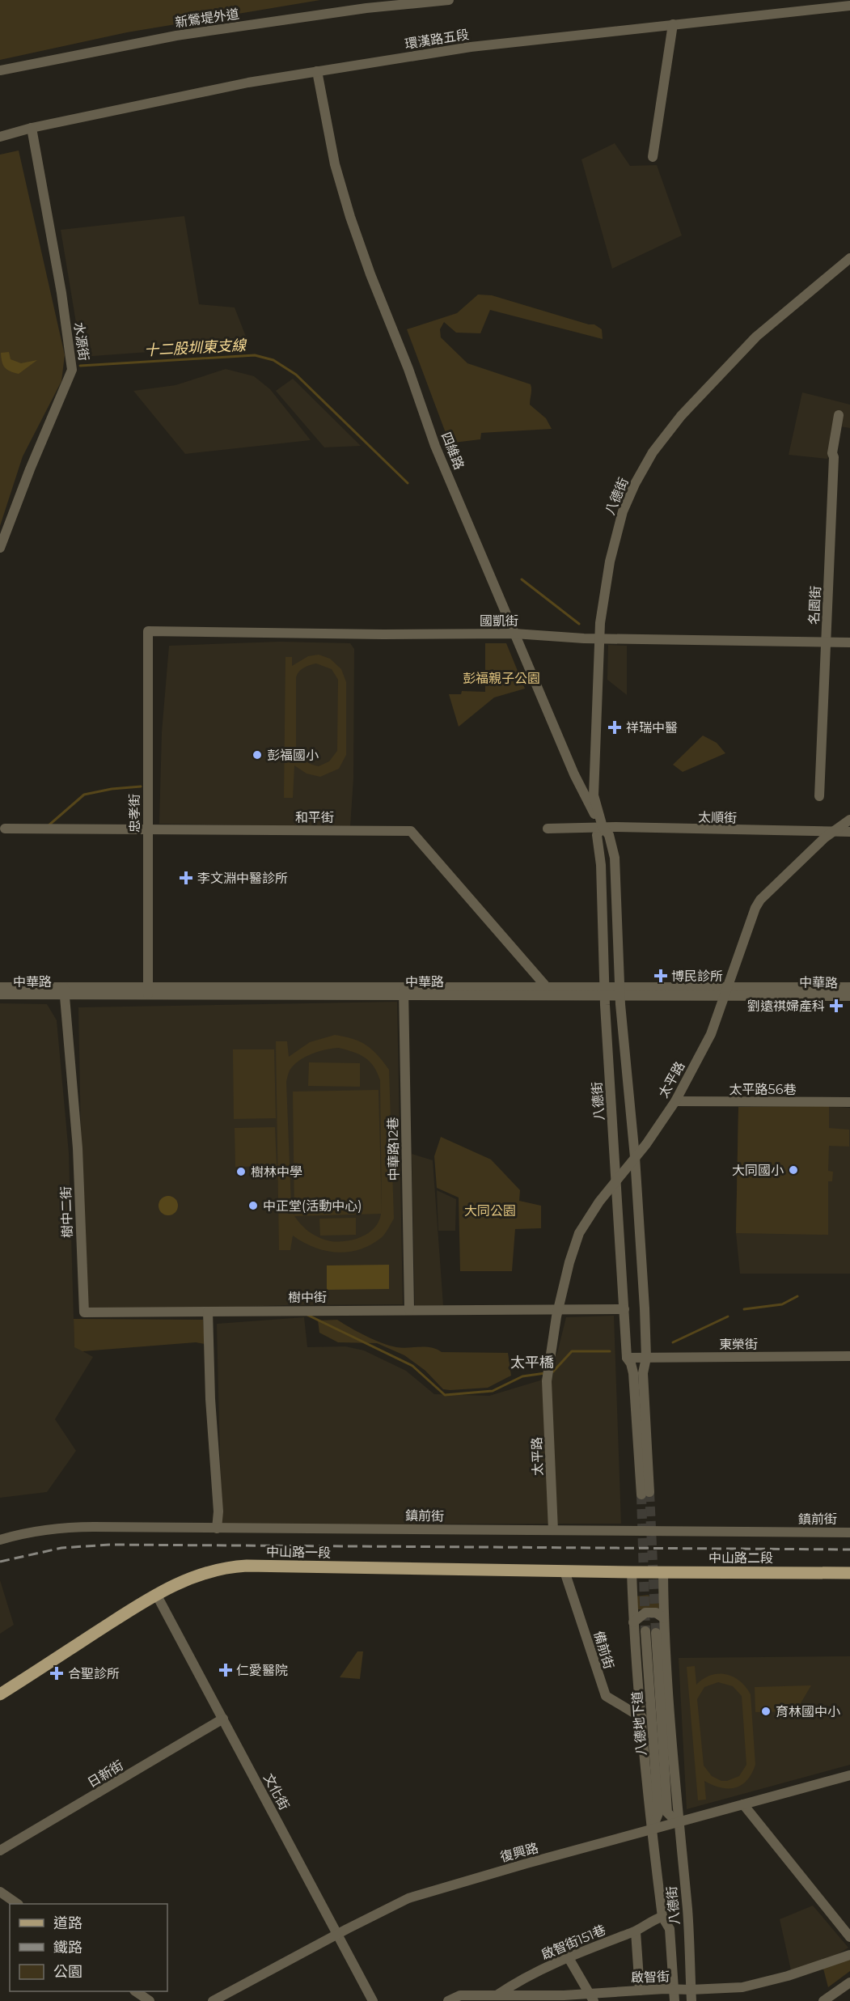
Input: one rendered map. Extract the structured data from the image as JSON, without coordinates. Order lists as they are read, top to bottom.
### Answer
{
  "streets": {
    "main road": ["中山路一段", "中山路二段"],
    "street": [
      "新鶯堤外道",
      "環漢路五段",
      "水源街",
      "四維路",
      "八德街",
      "名園街",
      "國凱街",
      "忠孝街",
      "和平街",
      "太順街",
      "中華路",
      "太平路",
      "太平路56巷",
      "中華路12巷",
      "樹中二街",
      "樹中街",
      "東榮街",
      "鎮前街",
      "備前街",
      "八德地下道",
      "日新街",
      "文化街",
      "復興路",
      "啟智街151巷",
      "啟智街"
    ]
  },
  "crossings": [
    ["環漢路五段", "水源街"],
    ["環漢路五段", "四維路"],
    ["四維路", "八德街"],
    ["四維路", "國凱街"],
    ["四維路", "太順街"],
    ["八德街", "國凱街"],
    ["八德街", "太順街"],
    ["八德街", "中華路"],
    ["八德街", "太平路"],
    ["八德街", "樹中街"],
    ["八德街", "東榮街"],
    ["八德街", "中山路二段"],
    ["八德街", "八德地下道"],
    ["八德街", "復興路"],
    ["八德街", "啟智街151巷"],
    ["八德街", "啟智街"],
    ["名園街", "國凱街"],
    ["國凱街", "忠孝街"],
    ["忠孝街", "和平街"],
    ["忠孝街", "中華路"],
    ["和平街", "中華路"],
    ["太順街", "太平路"],
    ["中華路", "太平路"],
    ["中華路", "中華路12巷"],
    ["中華路", "樹中二街"],
    ["太平路", "太平路56巷"],
    ["太平路", "樹中街"],
    ["太平路", "鎮前街"],
    ["中華路12巷", "樹中街"],
    ["樹中二街", "樹中街"],
    ["中山路一段", "中山路二段"],
    ["中山路一段", "備前街"],
    ["中山路一段", "文化街"],
    ["日新街", "文化街"],
    ["文化街", "復興路"],
    ["啟智街151巷", "啟智街"]
  ],
  "districts": ["太平橋"],
  "water": ["十二股圳東支線"],
  "parks": ["彭福親子公園", "大同公園"],
  "places": {
    "health": [
      "祥瑞中醫",
      "李文淵中醫診所",
      "博民診所",
      "劉遠祺婦產科",
      "仁愛醫院",
      "合聖診所"
    ],
    "other": [
      "彭福國小",
      "大同國小",
      "樹林中學",
      "中正堂(活動中心)",
      "育林國中小"
    ]
  },
  "legend": ["道路", "鐵路", "公園"]
}
